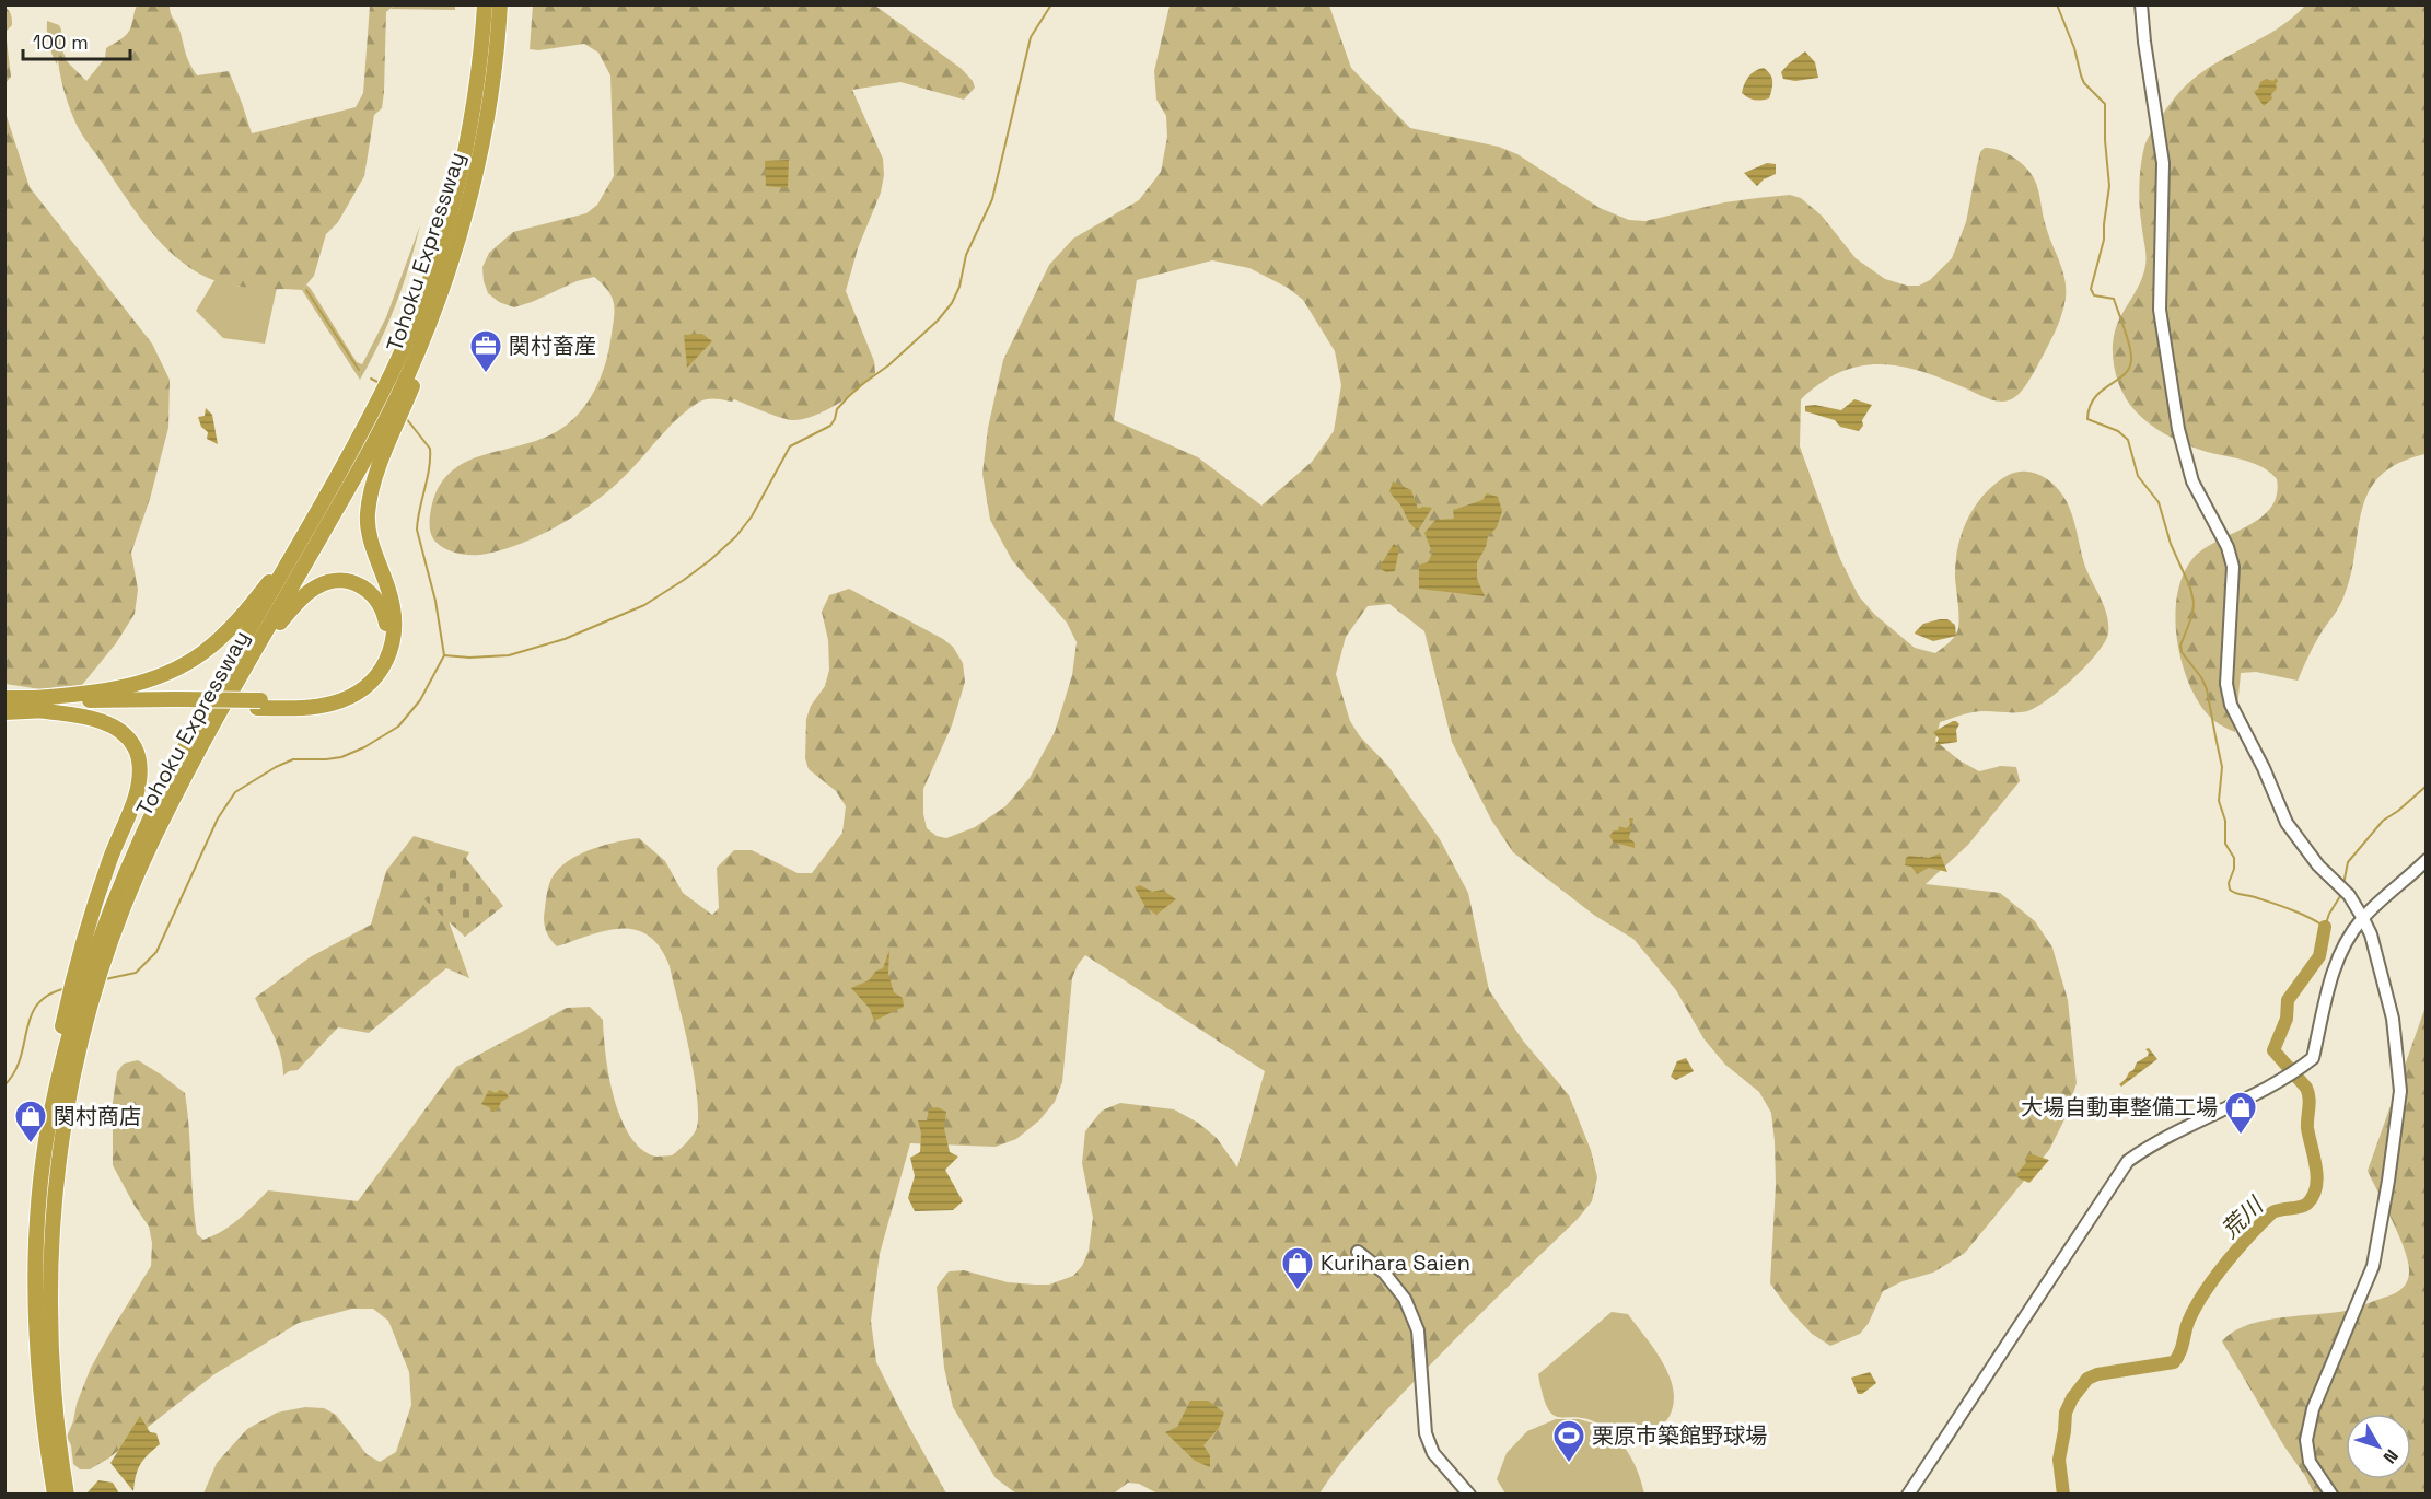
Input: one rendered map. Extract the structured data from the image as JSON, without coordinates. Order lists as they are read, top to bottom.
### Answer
{
  "streets": {
    "highway": ["Tohoku Expressway"]
  },
  "water": ["荒川"],
  "places": {
    "office": ["関村畜産"],
    "shop": ["大場自動車整備工場", "関村商店", "Kurihara Saien"],
    "sports": ["栗原市築館野球場"]
  },
  "scale_bar": "100 m",
  "north": "bottom right"
}
